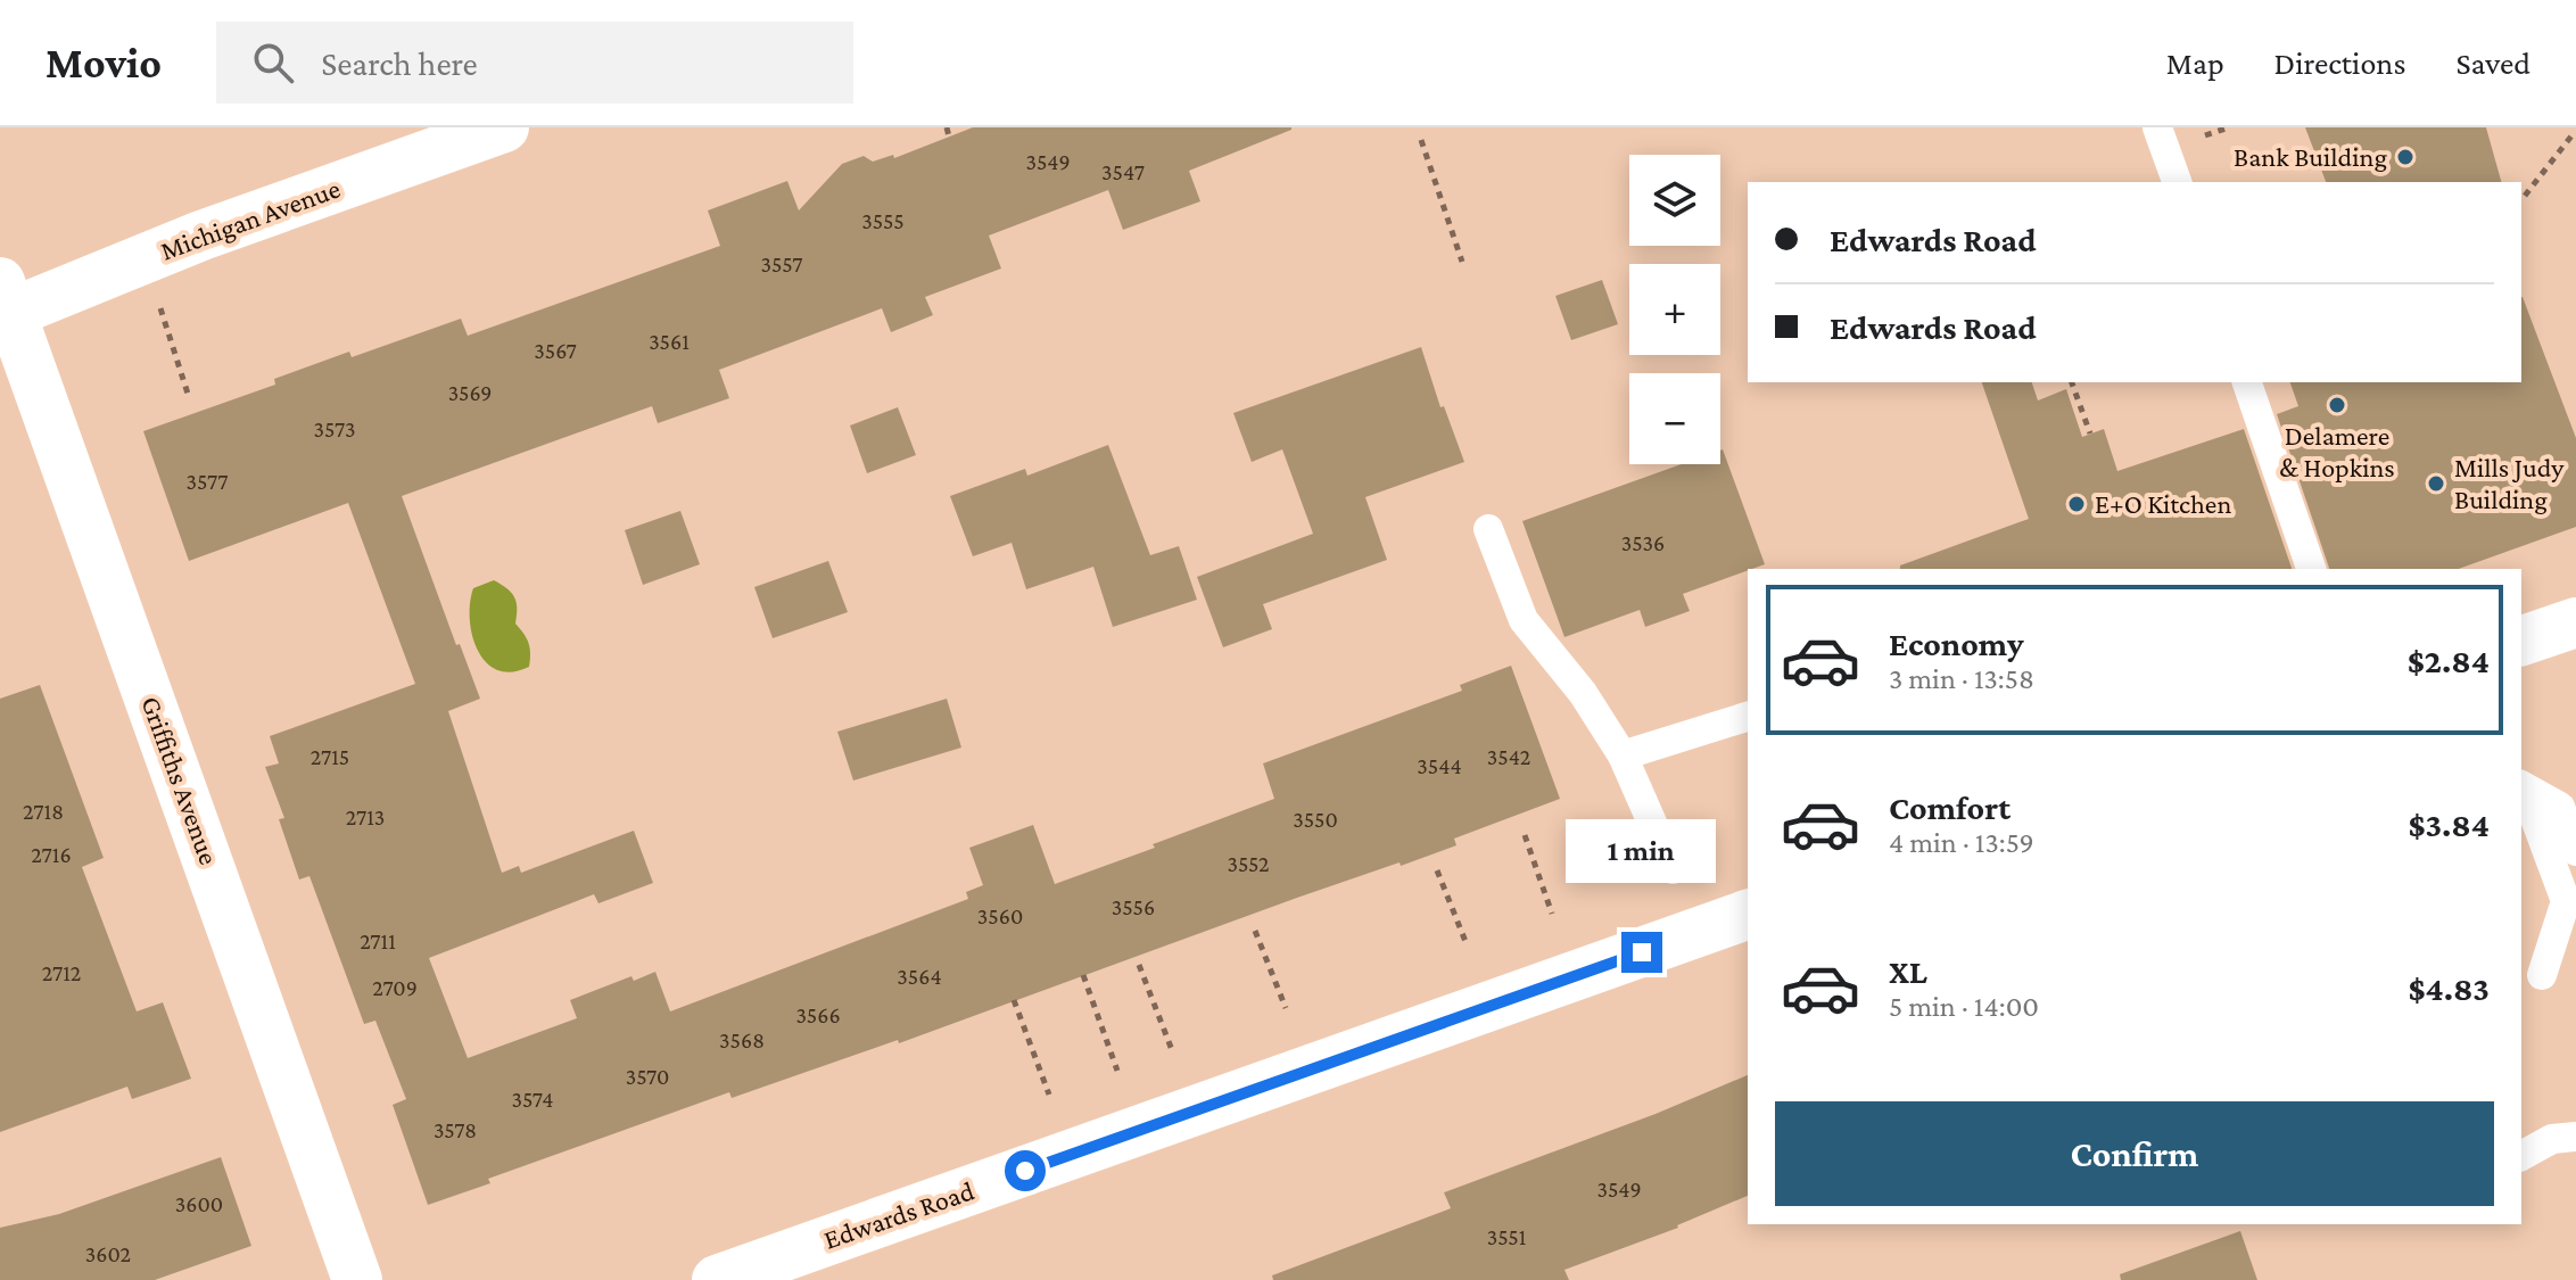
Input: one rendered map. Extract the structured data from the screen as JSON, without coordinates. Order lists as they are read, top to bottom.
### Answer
{
  "streets": {
    "street": ["Michigan Avenue", "Griffiths Avenue", "Edwards Road"]
  },
  "crossings": [
    ["Michigan Avenue", "Griffiths Avenue"]
  ],
  "places": [
    "Bank Building",
    "Delamere & Hopkins",
    "Mills Judy Building",
    "E+O Kitchen"
  ],
  "house_numbers": [
    "3549",
    "3547",
    "3555",
    "3557",
    "3561",
    "3567",
    "3569",
    "3573",
    "3577",
    "3536",
    "2715",
    "3542",
    "3544",
    "2718",
    "2713",
    "3550",
    "2716",
    "3552",
    "3556",
    "3560",
    "2711",
    "2712",
    "3564",
    "2709",
    "3566",
    "3568",
    "3570",
    "3574",
    "3578",
    "3549",
    "3600",
    "3551",
    "3602"
  ],
  "page": {
    "header": "Movio",
    "search": "Search here",
    "nav": ["Map", "Directions", "Saved"],
    "map_buttons": ["+", "−"],
    "banner": ["Edwards Road", "Edwards Road"],
    "list": [
      {
        "name": "Economy",
        "note": "3 min · 13:58",
        "value": "$2.84"
      },
      {
        "name": "Comfort",
        "note": "4 min · 13:59",
        "value": "$3.84"
      },
      {
        "name": "XL",
        "note": "5 min · 14:00",
        "value": "$4.83"
      }
    ],
    "bubble": "1 min",
    "buttons": "Confirm"
  }
}
